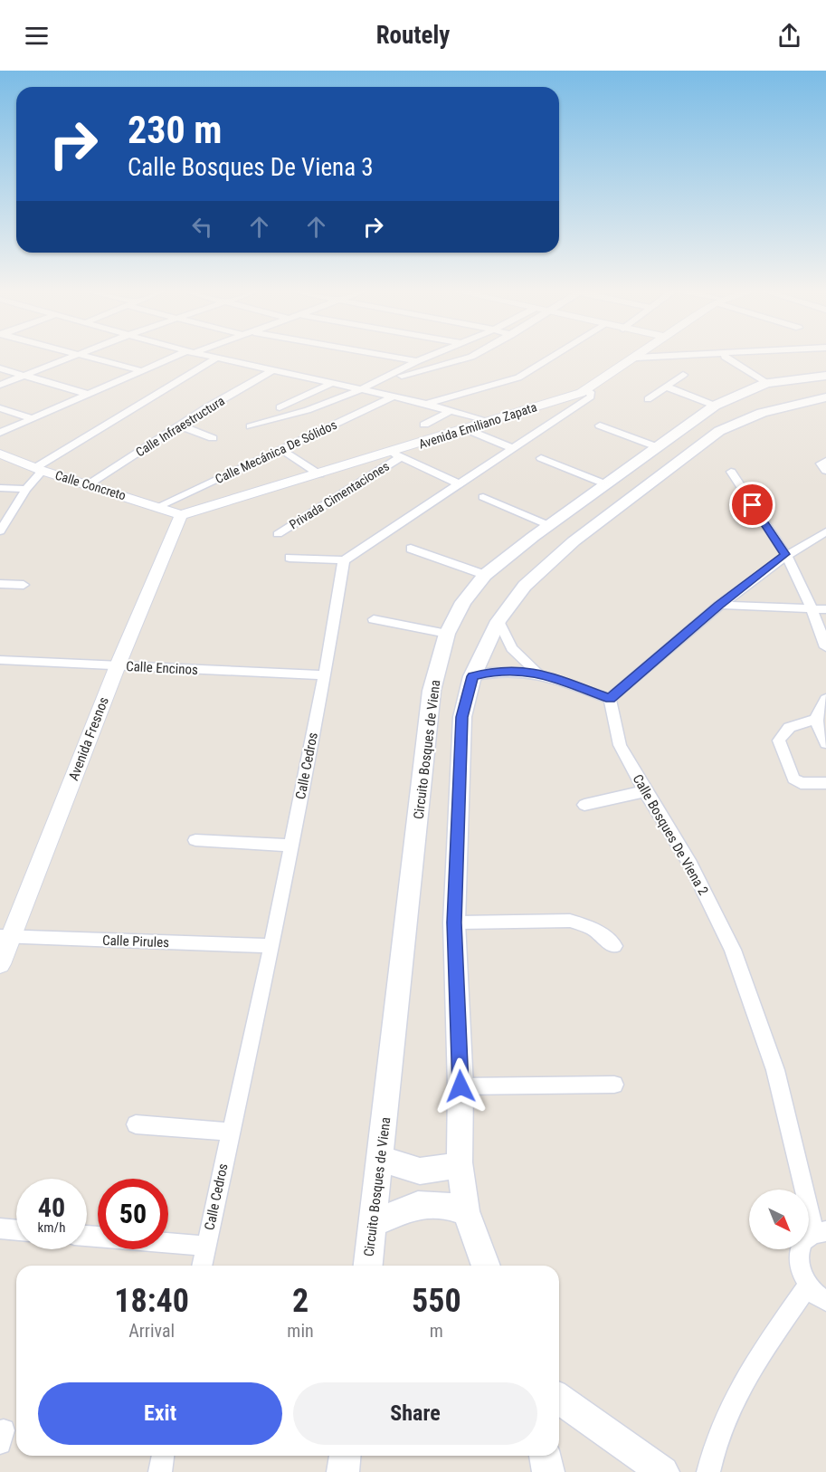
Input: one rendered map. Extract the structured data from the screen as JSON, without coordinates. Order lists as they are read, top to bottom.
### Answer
{
  "streets": {
    "main road": ["Circuito Bosques de Viena"],
    "street": [
      "Avenida Emiliano Zapata",
      "Calle Infraestructura",
      "Calle Mecánica De Sólidos",
      "Calle Concreto",
      "Privada Cimentaciones",
      "Calle Encinos",
      "Avenida Fresnos",
      "Calle Cedros",
      "Calle Bosques De Viena 2",
      "Calle Pirules"
    ]
  },
  "crossings": [
    ["Avenida Emiliano Zapata", "Calle Concreto"],
    ["Avenida Emiliano Zapata", "Privada Cimentaciones"],
    ["Avenida Emiliano Zapata", "Avenida Fresnos"],
    ["Calle Infraestructura", "Calle Concreto"],
    ["Calle Mecánica De Sólidos", "Calle Concreto"],
    ["Calle Concreto", "Avenida Fresnos"],
    ["Calle Encinos", "Avenida Fresnos"],
    ["Calle Encinos", "Calle Cedros"],
    ["Avenida Fresnos", "Calle Pirules"],
    ["Calle Cedros", "Calle Pirules"]
  ],
  "north": "bottom right",
  "page": {
    "header": "Routely",
    "turn": ["230 m", "Calle Bosques De Viena 3"],
    "speed": "40 km/h",
    "limit": "50",
    "eta": [
      "18:40",
      "Arrival",
      "2",
      "min",
      "550",
      "m"
    ],
    "buttons": ["Exit", "Share"]
  }
}
